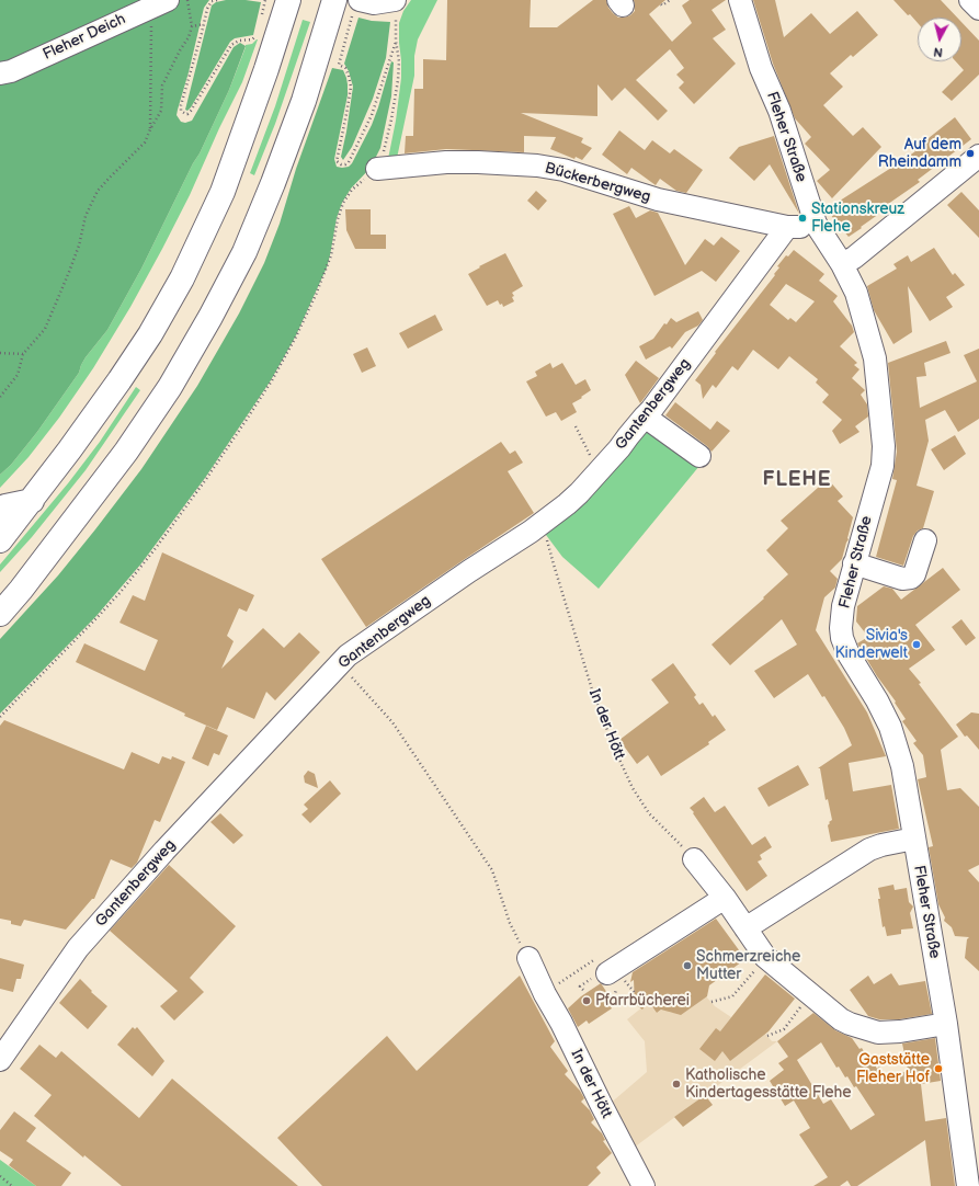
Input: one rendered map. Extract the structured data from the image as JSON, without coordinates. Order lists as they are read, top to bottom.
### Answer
{
  "streets": {
    "street": [
      "Fleher Deich",
      "Fleher Straße",
      "Bückerbergweg",
      "Gantenbergweg",
      "In der Hött"
    ]
  },
  "crossings": [
    ["Fleher Straße", "Bückerbergweg"],
    ["Bückerbergweg", "Gantenbergweg"],
    ["Gantenbergweg", "In der Hött"]
  ],
  "districts": ["FLEHE"],
  "places": [
    "Auf dem Rheindamm",
    "Stationskreuz Flehe",
    "Sivia's Kinderwelt",
    "Schmerzreiche Mutter",
    "Pfarrbücherei",
    "Gaststätte Fleher Hof",
    "Katholische Kindertagesstätte Flehe"
  ],
  "north": "bottom"
}
